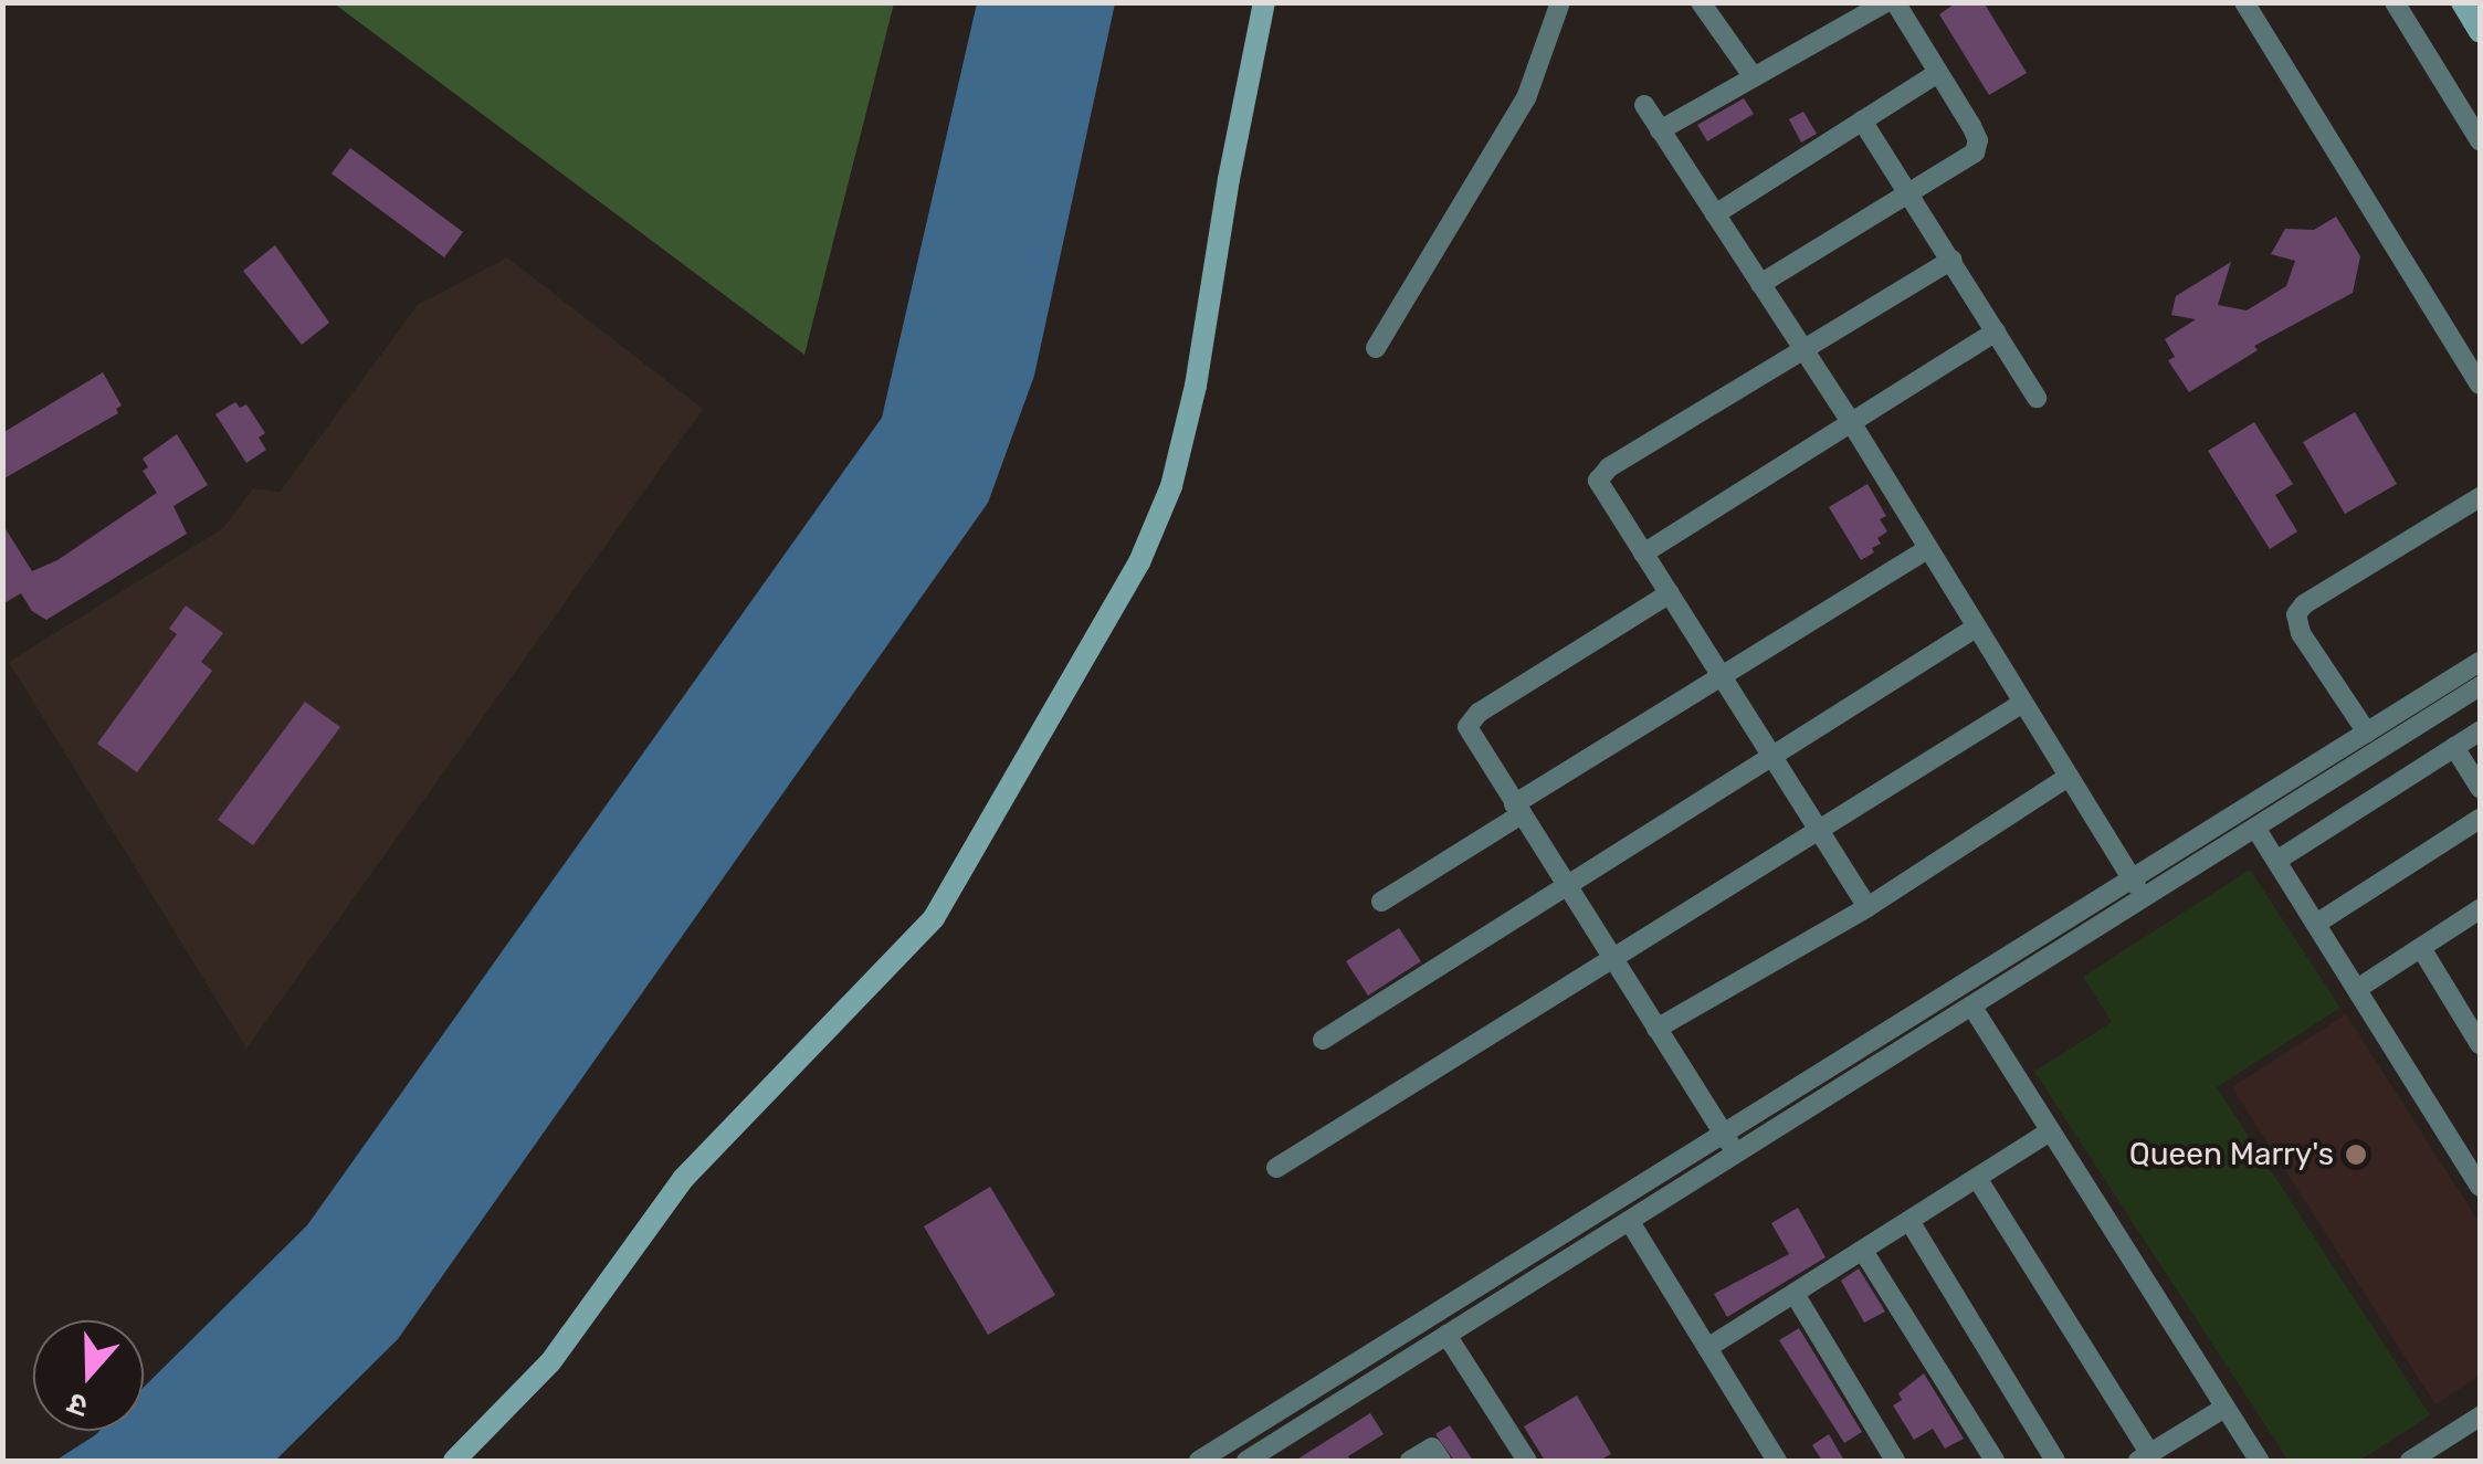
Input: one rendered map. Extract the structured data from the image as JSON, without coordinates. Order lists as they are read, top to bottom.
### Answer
{
  "places": ["Queen Marry's"],
  "north": "bottom"
}
